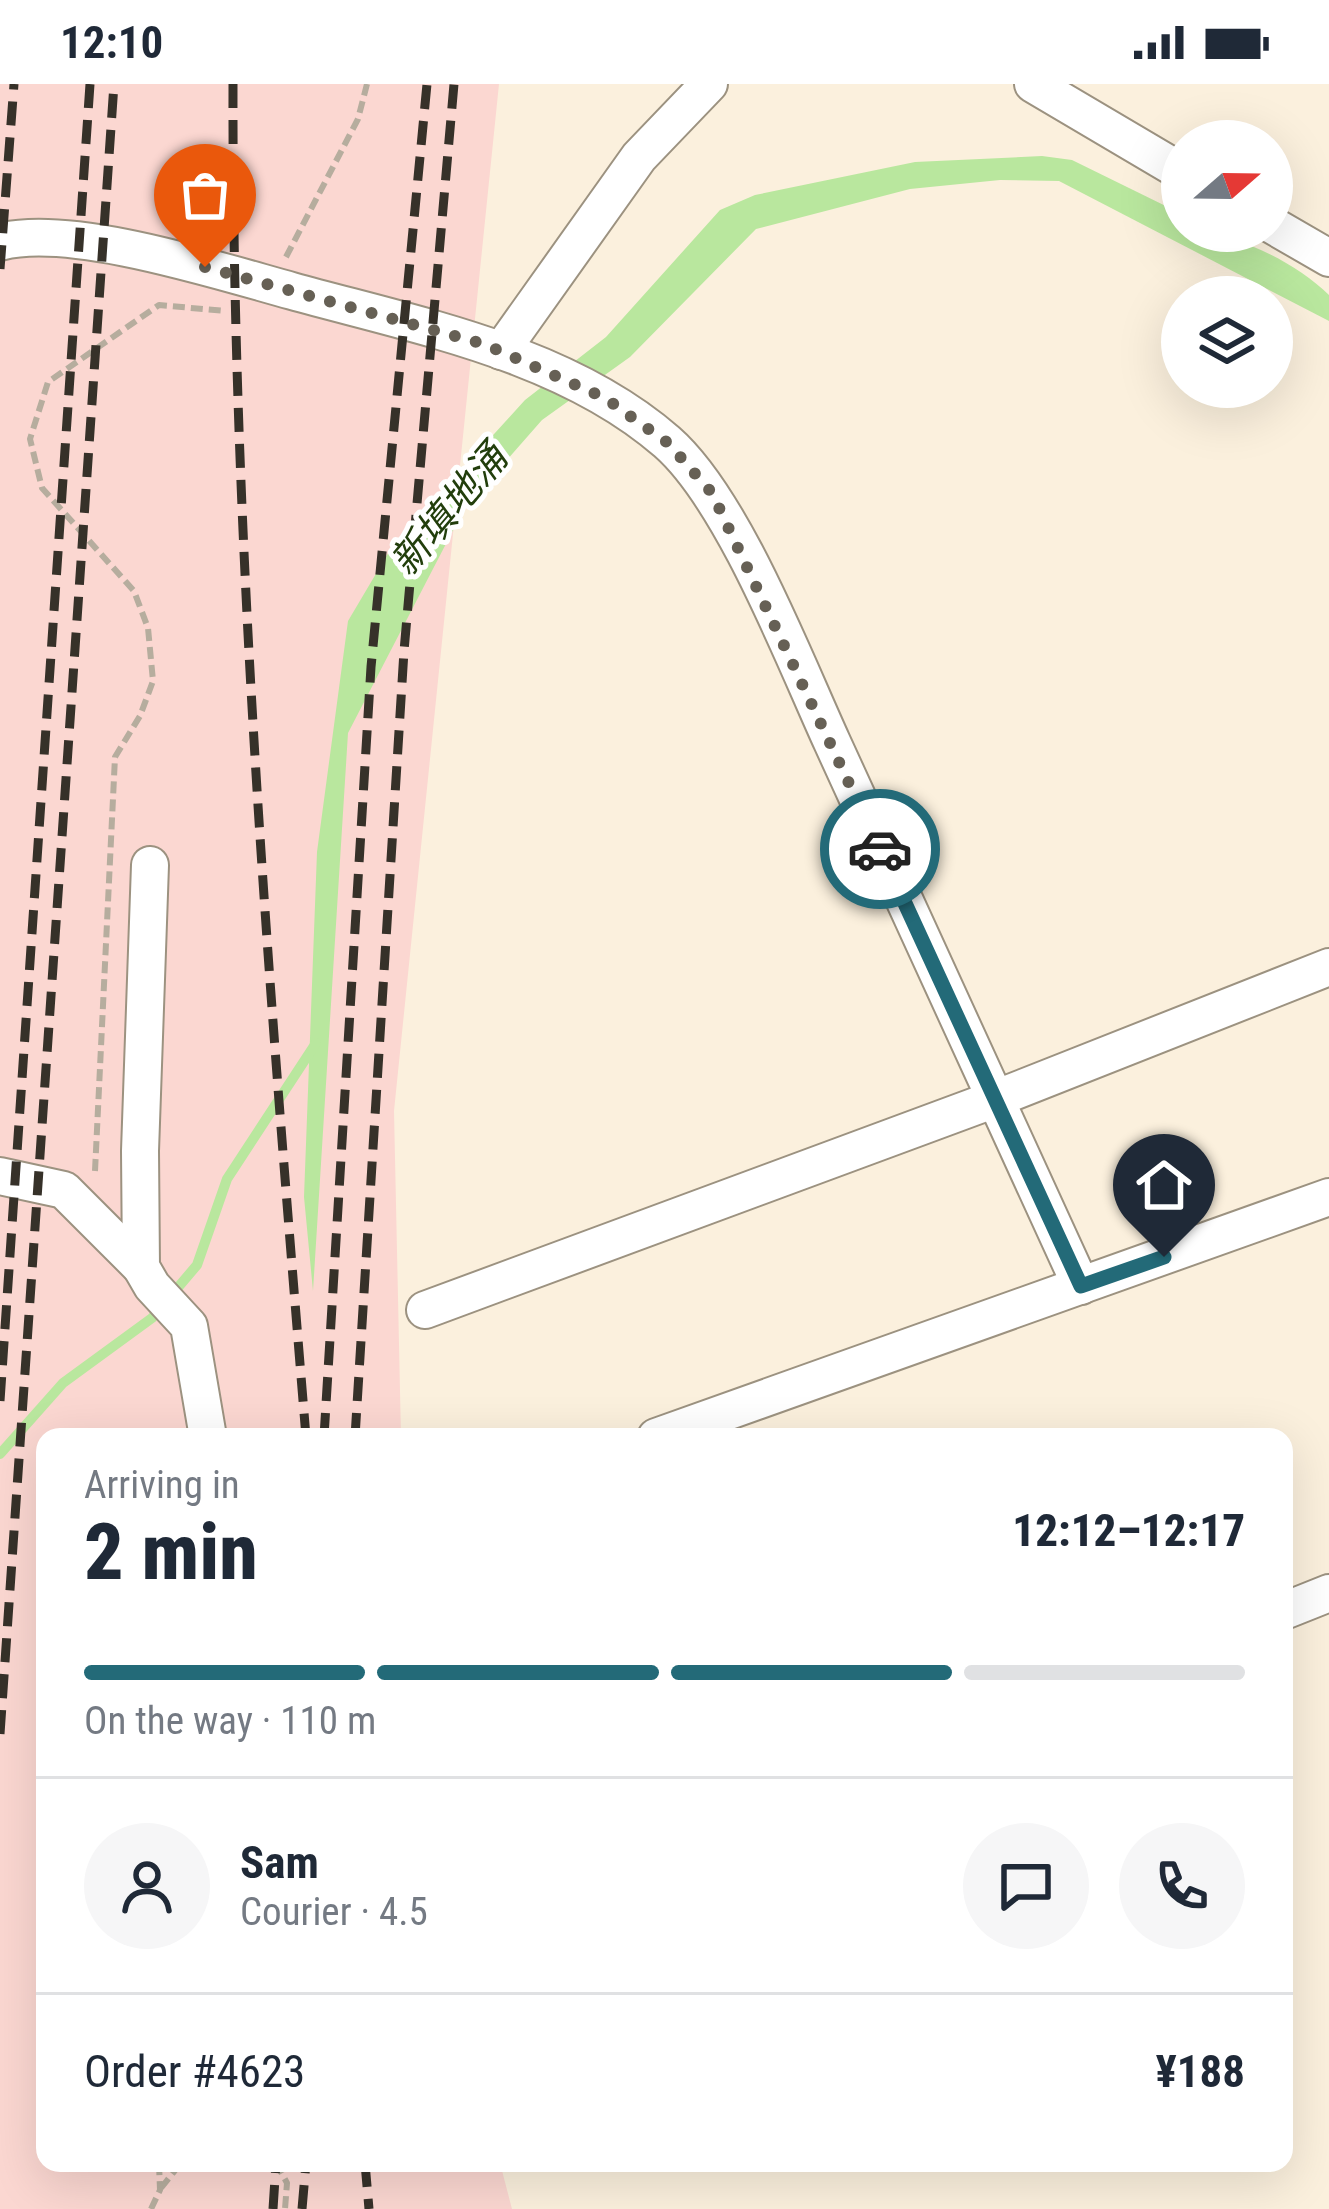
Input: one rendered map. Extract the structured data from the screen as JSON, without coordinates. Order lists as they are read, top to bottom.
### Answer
{
  "water": ["新填地涌"],
  "north": "right",
  "page": {
    "status": "12:10",
    "heading": ["2 min", "Arriving in", "12:12–12:17"],
    "panel": [
      "Sam",
      "Courier · 4.5",
      "Order #4623",
      "¥188"
    ],
    "bar": "On the way · 110 m"
  }
}
